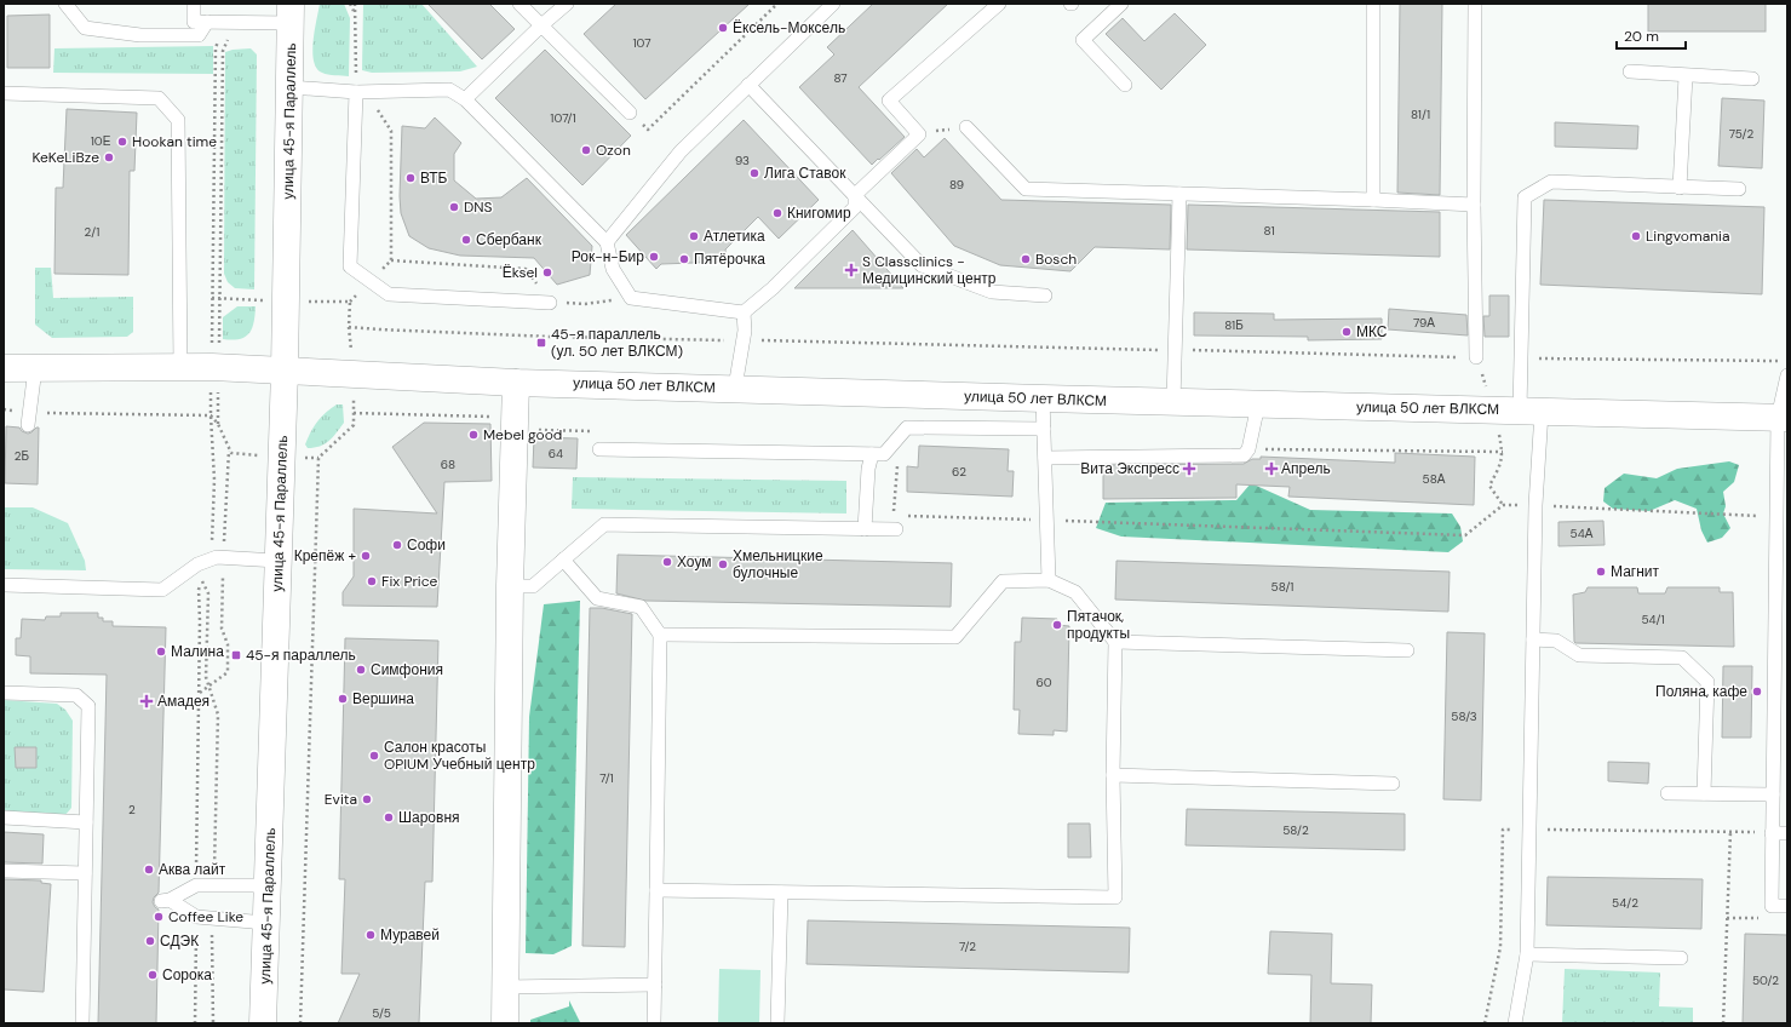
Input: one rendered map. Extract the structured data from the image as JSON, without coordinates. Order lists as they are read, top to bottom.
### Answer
{
  "streets": {
    "street": ["улица 45-я Параллель", "улица 50 лет ВЛКСМ"]
  },
  "crossings": [
    ["улица 45-я Параллель", "улица 50 лет ВЛКСМ"]
  ],
  "places": {
    "other": [
      "Ёксель-Моксель",
      "Hookan time",
      "Ozon",
      "KeKeLiBze",
      "Лига Ставок",
      "ВТБ",
      "DNS",
      "Книгомир",
      "Атлетика",
      "Lingvomania",
      "Сбербанк",
      "Рок-н-Бир",
      "Пятёрочка",
      "Bosch",
      "Ёksel",
      "МКС",
      "Mebel good",
      "Софи",
      "Крепёж +",
      "Хоум",
      "Хмельницкие булочные",
      "Магнит",
      "Fix Price",
      "Пятачок, продукты",
      "Малина",
      "Симфония",
      "Поляна, кафе",
      "Вершина",
      "Салон красоты OPIUM Учебный центр",
      "Evita",
      "Шаровня",
      "Аква лайт",
      "Coffee Like",
      "Муравей",
      "СДЭК",
      "Сорока"
    ],
    "health": [
      "S Classclinics - Медицинский центр",
      "Вита Экспресс",
      "Апрель",
      "Амадея"
    ],
    "transit": ["45-я параллель (ул. 50 лет ВЛКСМ)", "45-я параллель"]
  },
  "house_numbers": [
    "107",
    "87",
    "81/1",
    "107/1",
    "75/2",
    "10Е",
    "93",
    "89",
    "81",
    "2/1",
    "79А",
    "81Б",
    "64",
    "2Б",
    "68",
    "62",
    "58А",
    "54А",
    "58/1",
    "54/1",
    "60",
    "58/3",
    "7/1",
    "2",
    "58/2",
    "54/2",
    "7/2",
    "50/2",
    "5/5"
  ],
  "scale_bar": "20 m"
}
